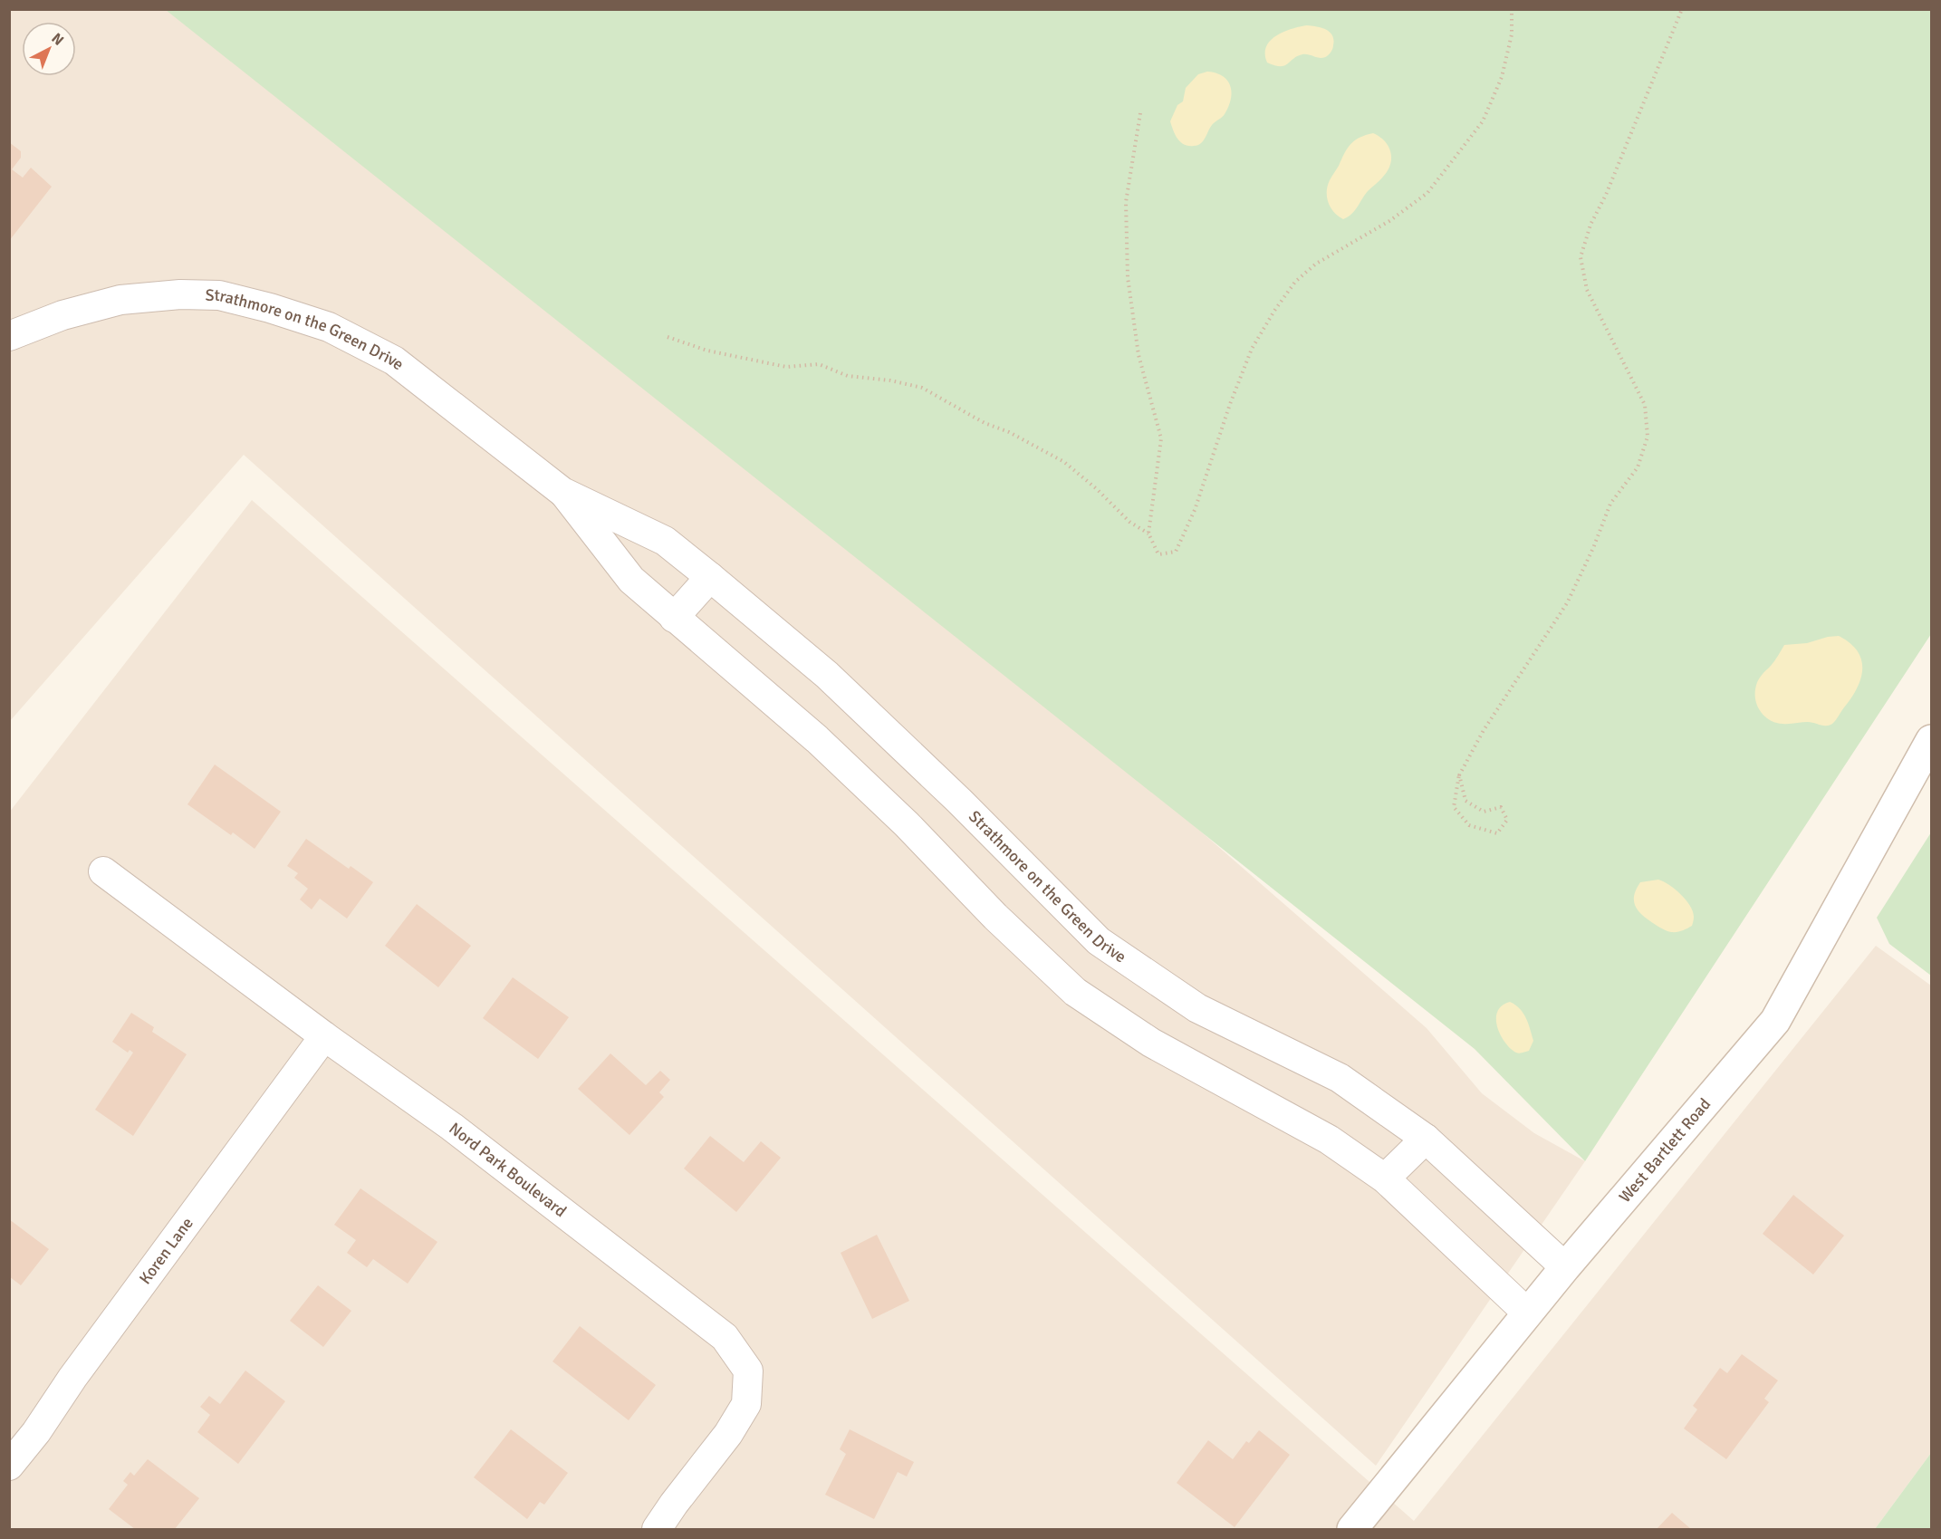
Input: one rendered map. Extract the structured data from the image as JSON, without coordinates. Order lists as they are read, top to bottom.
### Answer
{
  "streets": {
    "street": [
      "Strathmore on the Green Drive",
      "West Bartlett Road",
      "Nord Park Boulevard",
      "Koren Lane"
    ]
  },
  "crossings": [
    ["Strathmore on the Green Drive", "West Bartlett Road"],
    ["Nord Park Boulevard", "Koren Lane"]
  ],
  "north": "top right"
}
